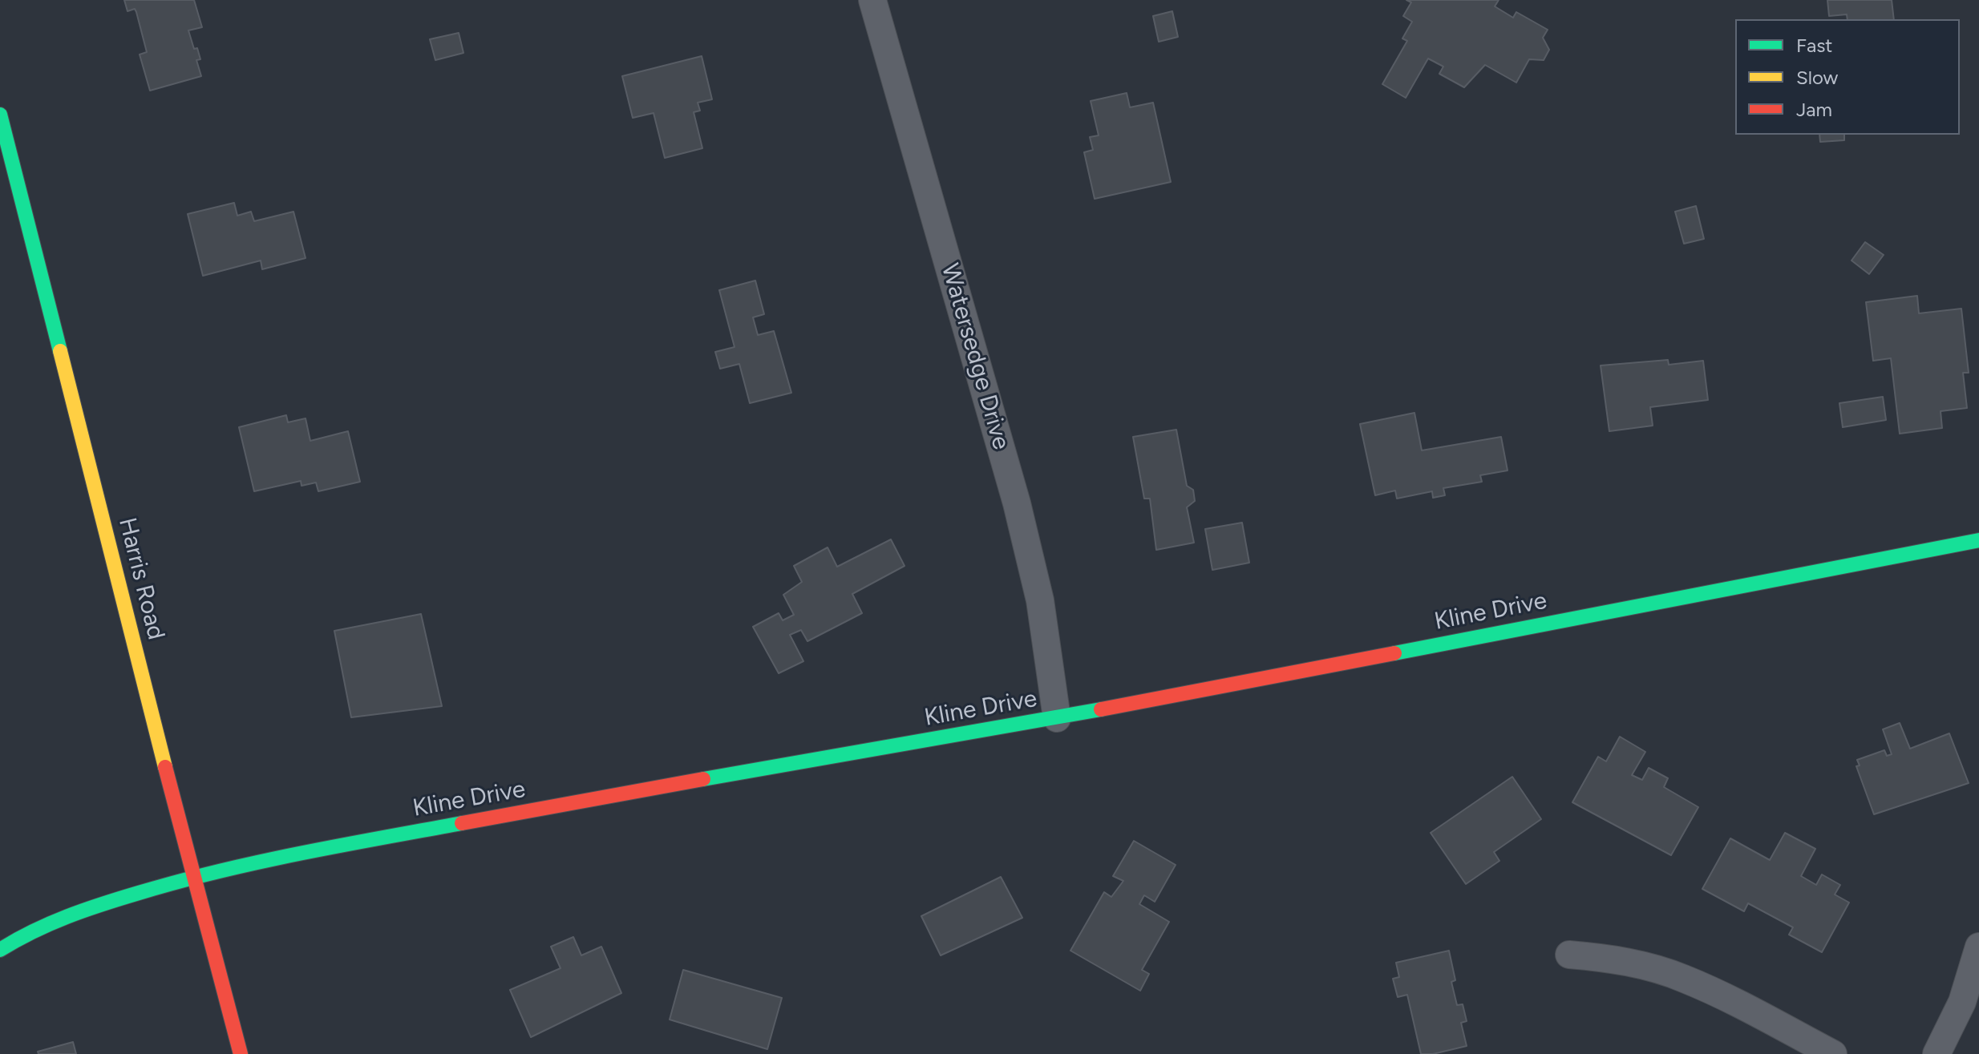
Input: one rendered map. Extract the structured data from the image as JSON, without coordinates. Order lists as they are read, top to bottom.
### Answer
{
  "streets": {
    "street": ["Watersedge Drive", "Harris Road", "Kline Drive"]
  },
  "crossings": [
    ["Watersedge Drive", "Kline Drive"],
    ["Harris Road", "Kline Drive"]
  ],
  "legend": ["Fast", "Slow", "Jam"]
}
